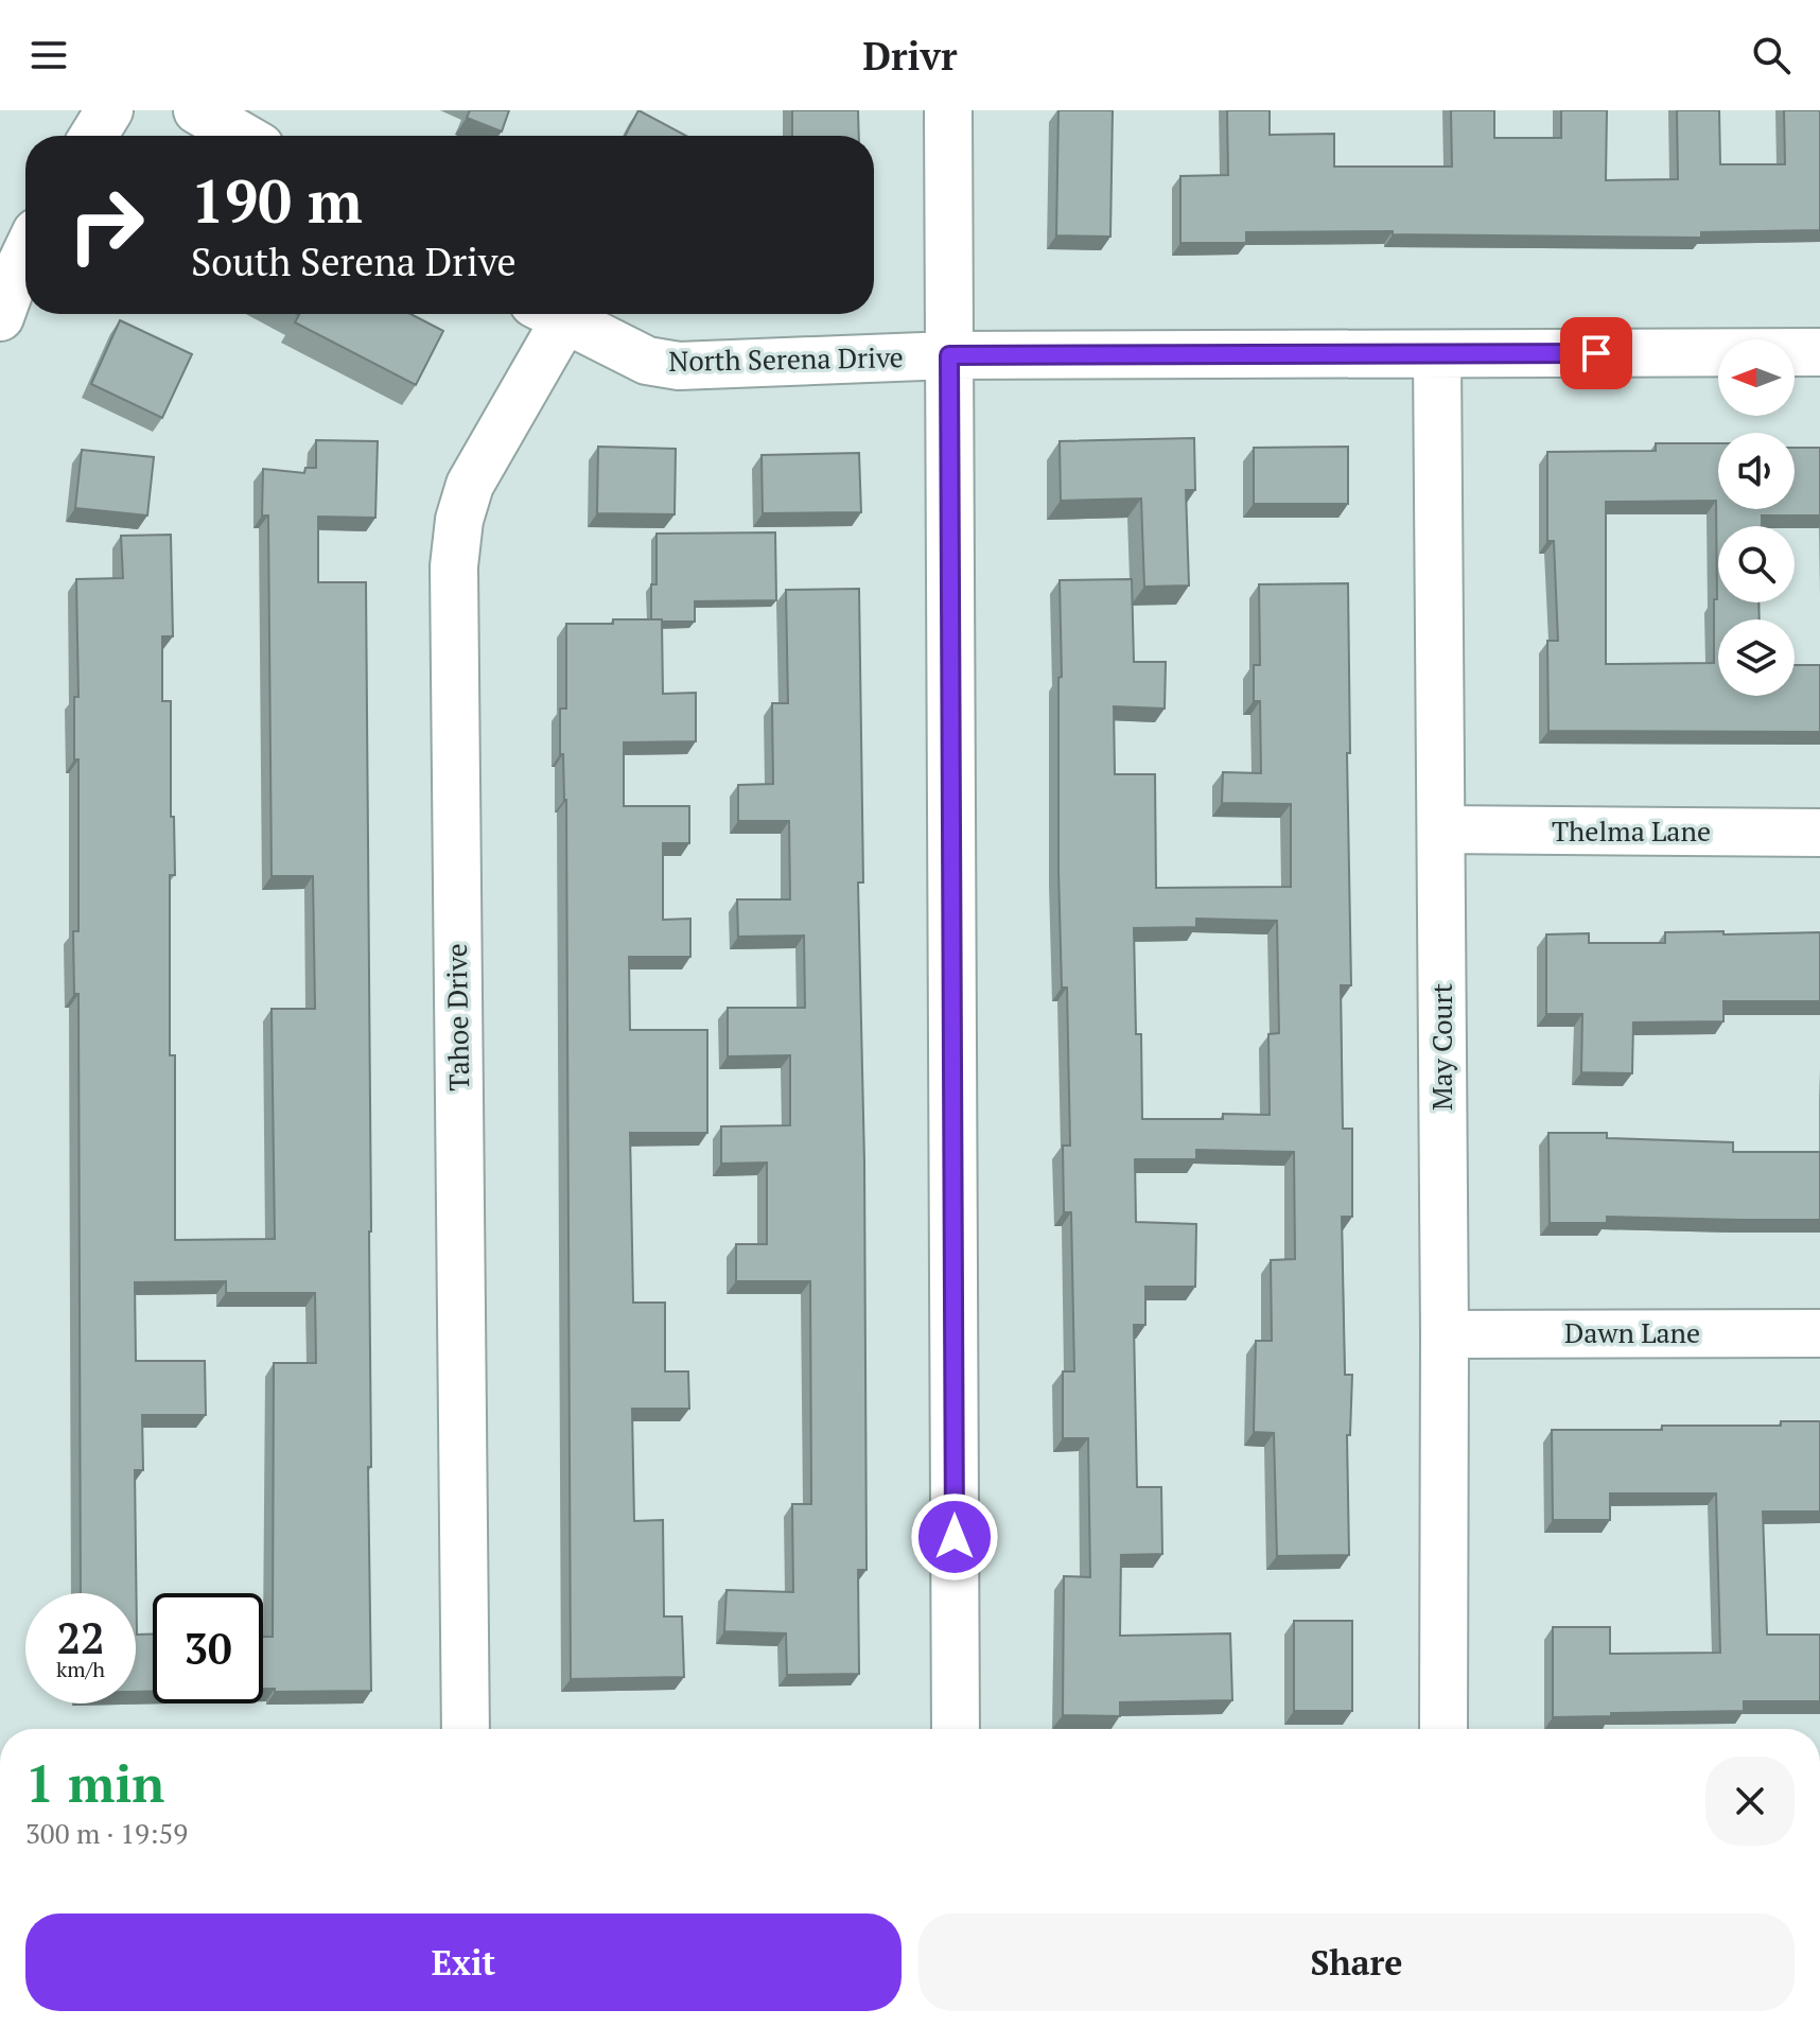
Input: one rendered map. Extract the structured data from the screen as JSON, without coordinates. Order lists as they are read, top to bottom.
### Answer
{
  "streets": {
    "street": [
      "North Serena Drive",
      "Thelma Lane",
      "Tahoe Drive",
      "May Court",
      "Dawn Lane"
    ]
  },
  "crossings": [
    ["North Serena Drive", "May Court"],
    ["Thelma Lane", "May Court"],
    ["May Court", "Dawn Lane"]
  ],
  "north": "left",
  "page": {
    "header": "Drivr",
    "turn": ["190 m", "South Serena Drive"],
    "speed": "22 km/h",
    "limit": "30",
    "heading": ["1 min", "300 m · 19:59"],
    "buttons": ["Exit", "Share"]
  }
}
